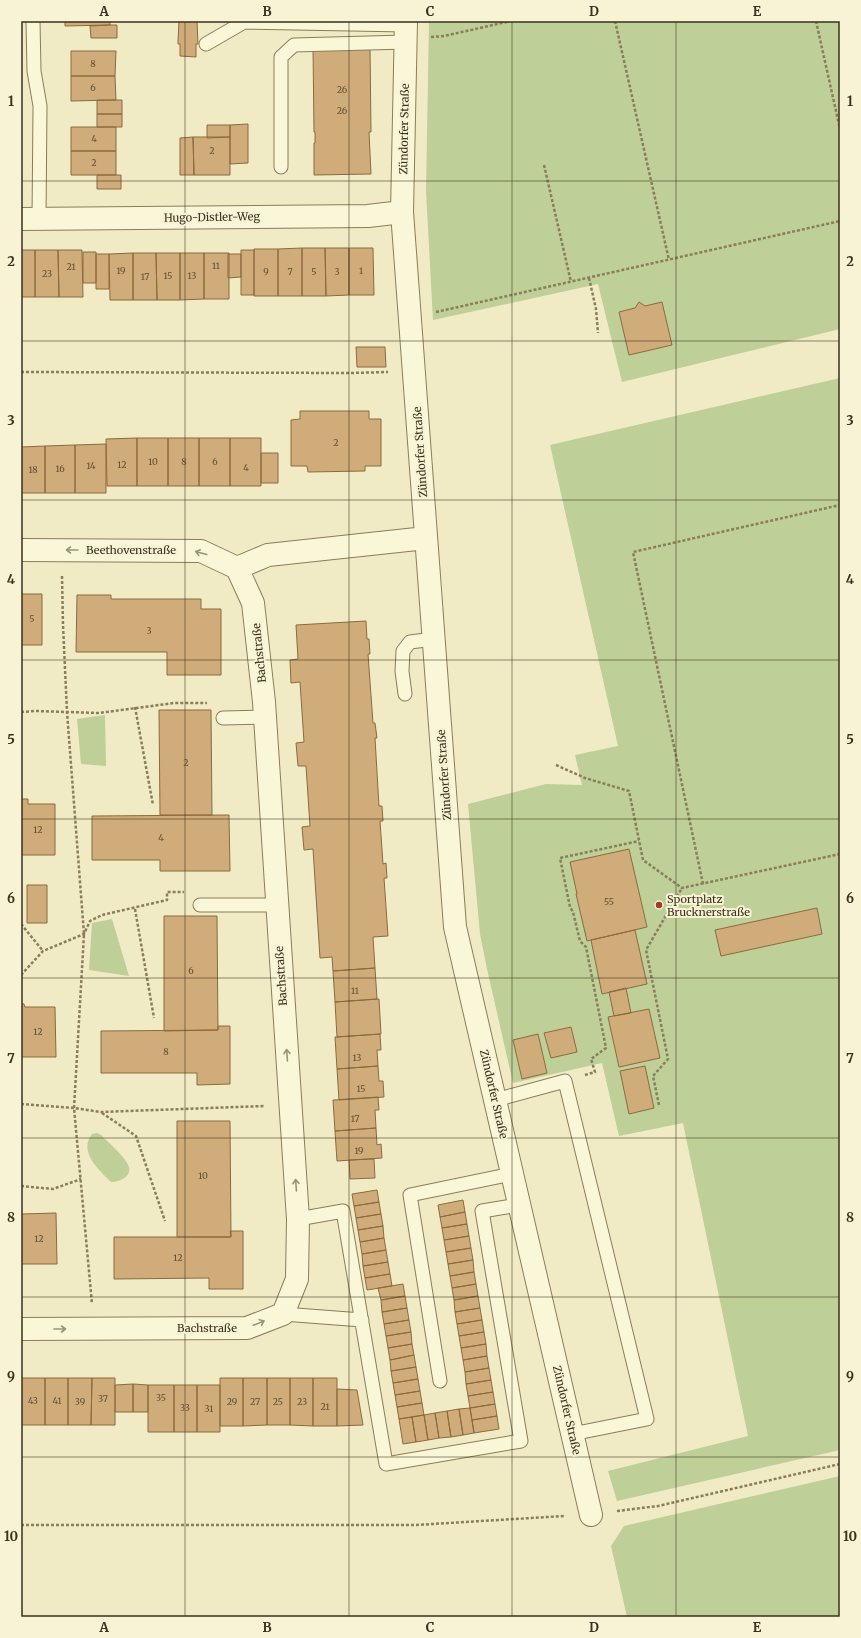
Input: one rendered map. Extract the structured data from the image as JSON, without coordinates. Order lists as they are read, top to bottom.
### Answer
{
  "streets": {
    "street": [
      "Zündorfer Straße",
      "Hugo-Distler-Weg",
      "Beethovenstraße",
      "Bachstraße"
    ]
  },
  "crossings": [
    ["Zündorfer Straße", "Hugo-Distler-Weg"],
    ["Beethovenstraße", "Bachstraße"]
  ],
  "one_way": ["Beethovenstraße"],
  "places": ["Sportplatz Brucknerstraße"],
  "house_numbers": [
    "8",
    "6",
    "26",
    "26",
    "4",
    "2",
    "2",
    "11",
    "21",
    "19",
    "1",
    "9",
    "7",
    "5",
    "3",
    "23",
    "15",
    "13",
    "17",
    "2",
    "10",
    "8",
    "6",
    "12",
    "14",
    "4",
    "16",
    "18",
    "5",
    "3",
    "2",
    "12",
    "4",
    "55",
    "6",
    "11",
    "12",
    "8",
    "13",
    "15",
    "17",
    "19",
    "10",
    "12",
    "12",
    "35",
    "37",
    "43",
    "41",
    "39",
    "29",
    "27",
    "25",
    "23",
    "21",
    "33",
    "31"
  ],
  "grid": {
    "columns": [
      "A",
      "B",
      "C",
      "D",
      "E"
    ],
    "rows": [
      "1",
      "2",
      "3",
      "4",
      "5",
      "6",
      "7",
      "8",
      "9",
      "10"
    ]
  }
}
